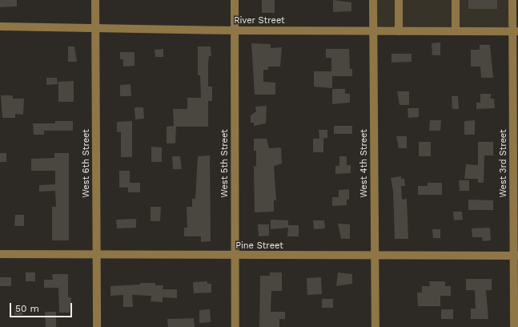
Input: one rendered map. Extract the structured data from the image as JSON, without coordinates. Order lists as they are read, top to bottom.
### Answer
{
  "streets": {
    "street": [
      "River Street",
      "West 6th Street",
      "West 5th Street",
      "West 4th Street",
      "West 3rd Street",
      "Pine Street"
    ]
  },
  "crossings": [
    ["River Street", "West 6th Street"],
    ["River Street", "West 5th Street"],
    ["River Street", "West 4th Street"],
    ["River Street", "West 3rd Street"],
    ["West 6th Street", "Pine Street"],
    ["West 5th Street", "Pine Street"],
    ["West 4th Street", "Pine Street"],
    ["West 3rd Street", "Pine Street"]
  ],
  "scale_bar": "50 m"
}
